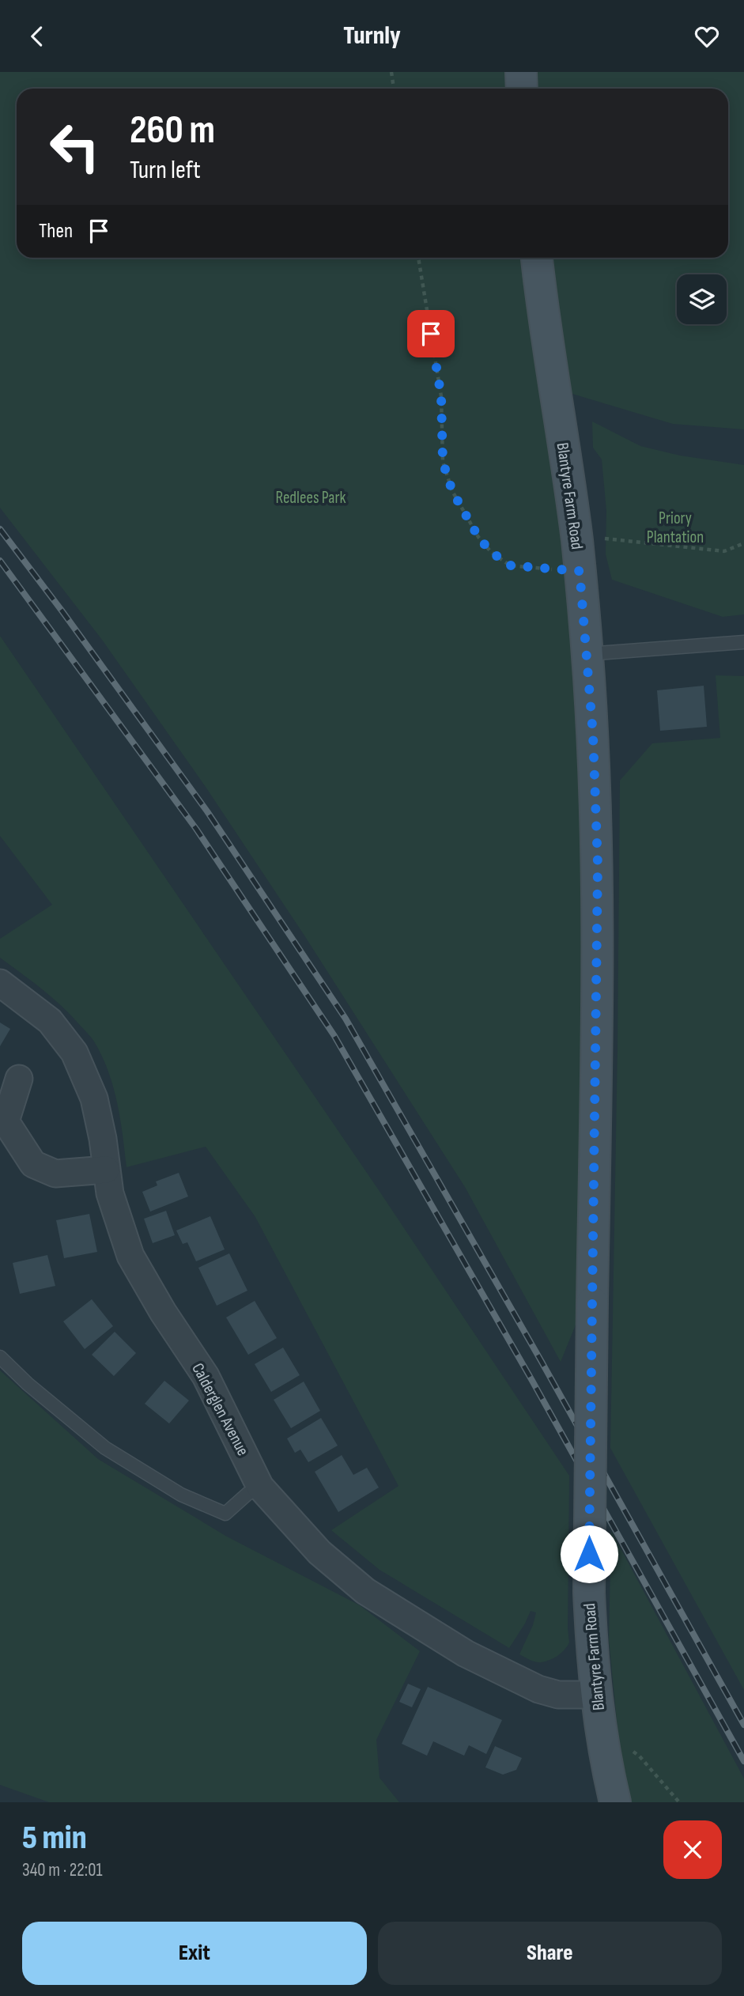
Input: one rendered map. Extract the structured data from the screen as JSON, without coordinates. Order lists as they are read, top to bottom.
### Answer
{
  "streets": {
    "main road": ["Blantyre Farm Road"],
    "street": ["Calderglen Avenue"]
  },
  "crossings": [
    ["Blantyre Farm Road", "Calderglen Avenue"]
  ],
  "parks": ["Redlees Park", "Priory Plantation"],
  "page": {
    "header": "Turnly",
    "turn": ["260 m", "Turn left"],
    "then": "Then",
    "heading": ["5 min", "340 m · 22:01"],
    "buttons": ["Exit", "Share"]
  }
}
